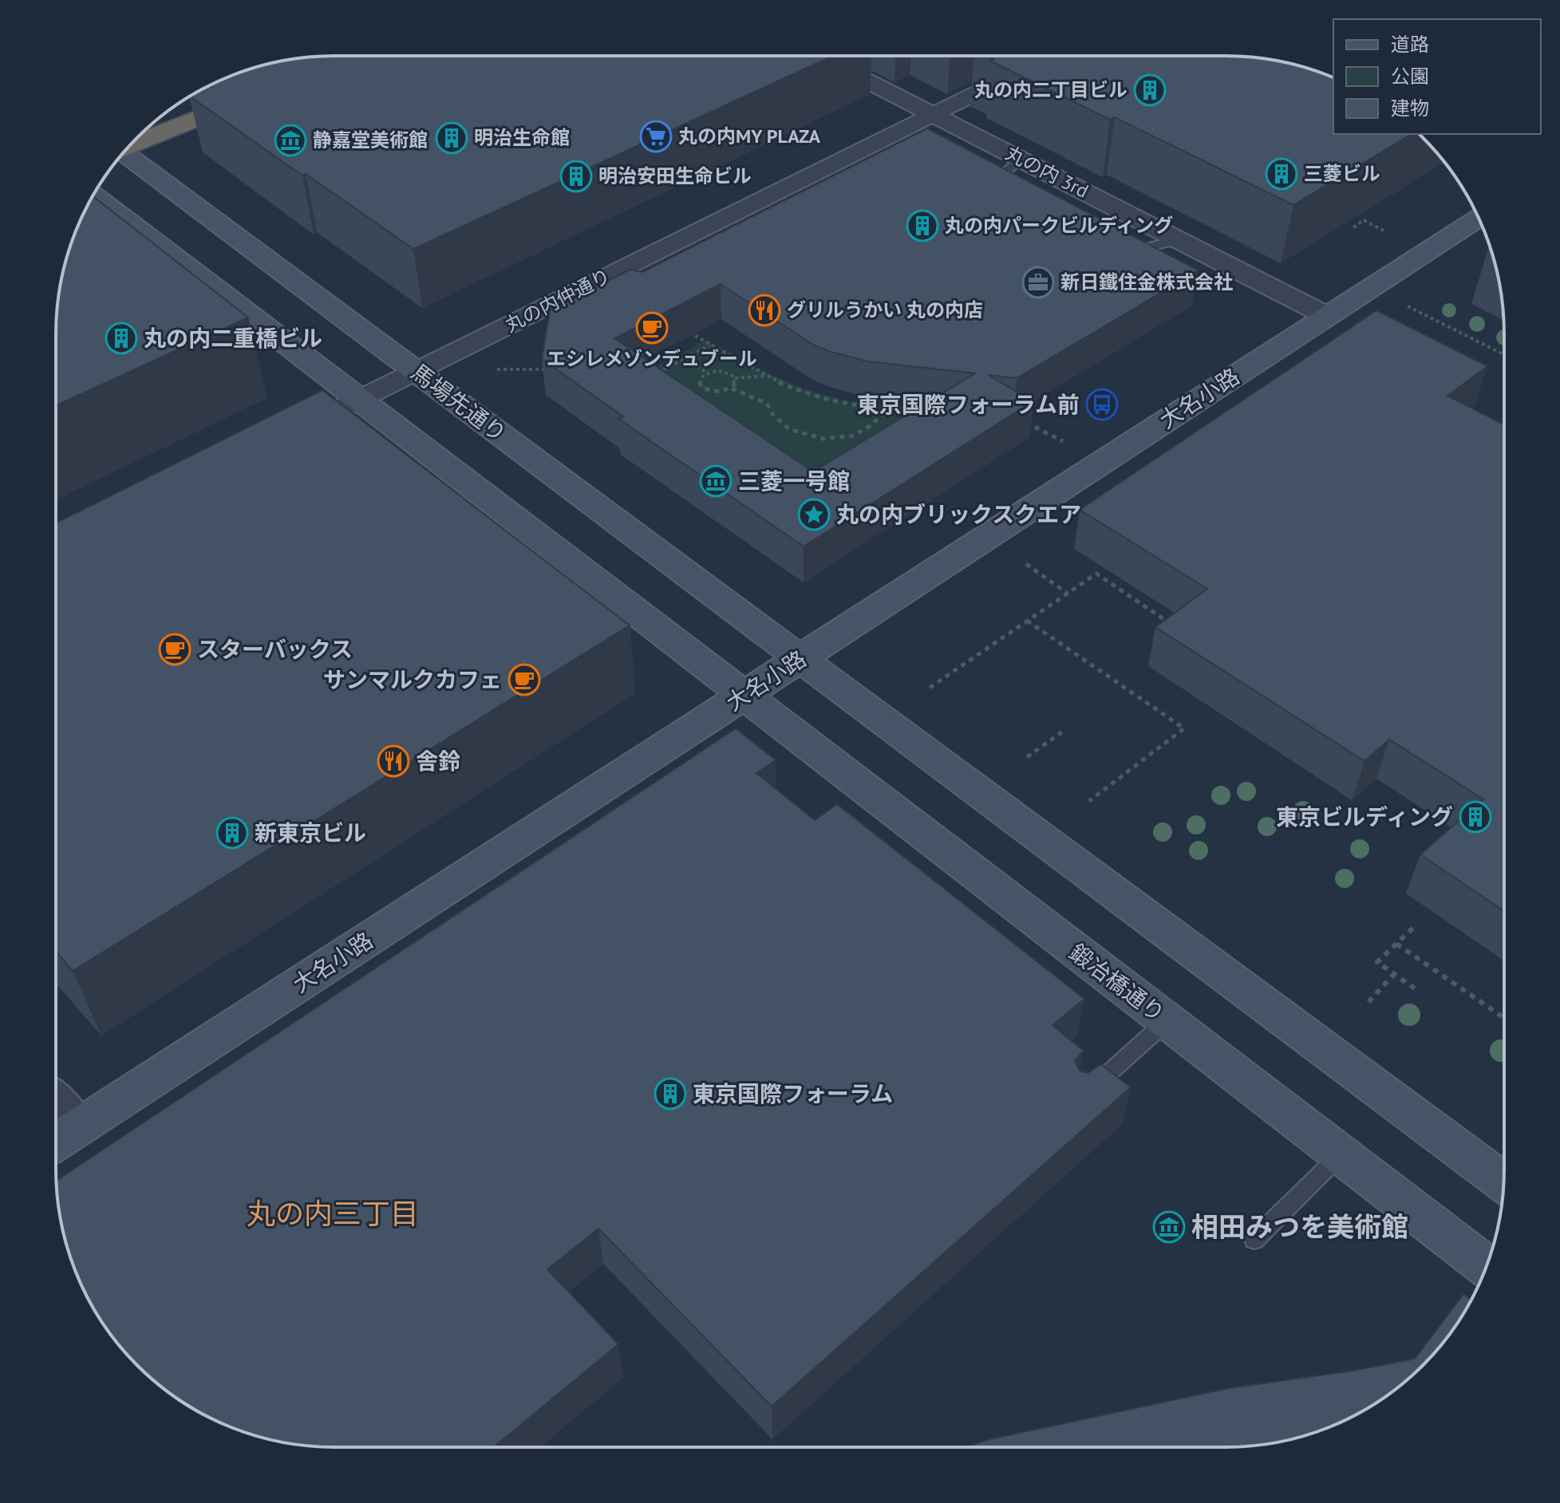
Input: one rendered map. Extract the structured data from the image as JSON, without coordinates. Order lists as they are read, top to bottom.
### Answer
{
  "streets": {
    "main road": ["大名小路", "馬場先通り", "鍛冶橋通り"],
    "street": ["丸の内 3rd", "丸の内仲通り"]
  },
  "crossings": [
    ["丸の内 3rd", "丸の内仲通り"],
    ["丸の内 3rd", "大名小路"],
    ["丸の内仲通り", "馬場先通り"],
    ["大名小路", "馬場先通り"],
    ["大名小路", "鍛冶橋通り"]
  ],
  "districts": ["丸の内三丁目"],
  "places": {
    "building": [
      "丸の内二丁目ビル",
      "明治生命館",
      "三菱ビル",
      "明治安田生命ビル",
      "丸の内パークビルディング",
      "丸の内二重橋ビル",
      "東京ビルディング",
      "新東京ビル",
      "東京国際フォーラム"
    ],
    "supermarket": ["丸の内MY PLAZA"],
    "museum": ["静嘉堂美術館", "三菱一号館", "相田みつを美術館"],
    "office": ["新日鐵住金株式会社"],
    "restaurant": ["グリルうかい 丸の内店", "舎鈴"],
    "cafe": ["エシレメゾンデュブール", "スターバックス", "サンマルクカフェ"],
    "bus stop": ["東京国際フォーラム前"],
    "place": ["丸の内ブリックスクエア"]
  },
  "legend": ["道路", "公園", "建物"]
}
